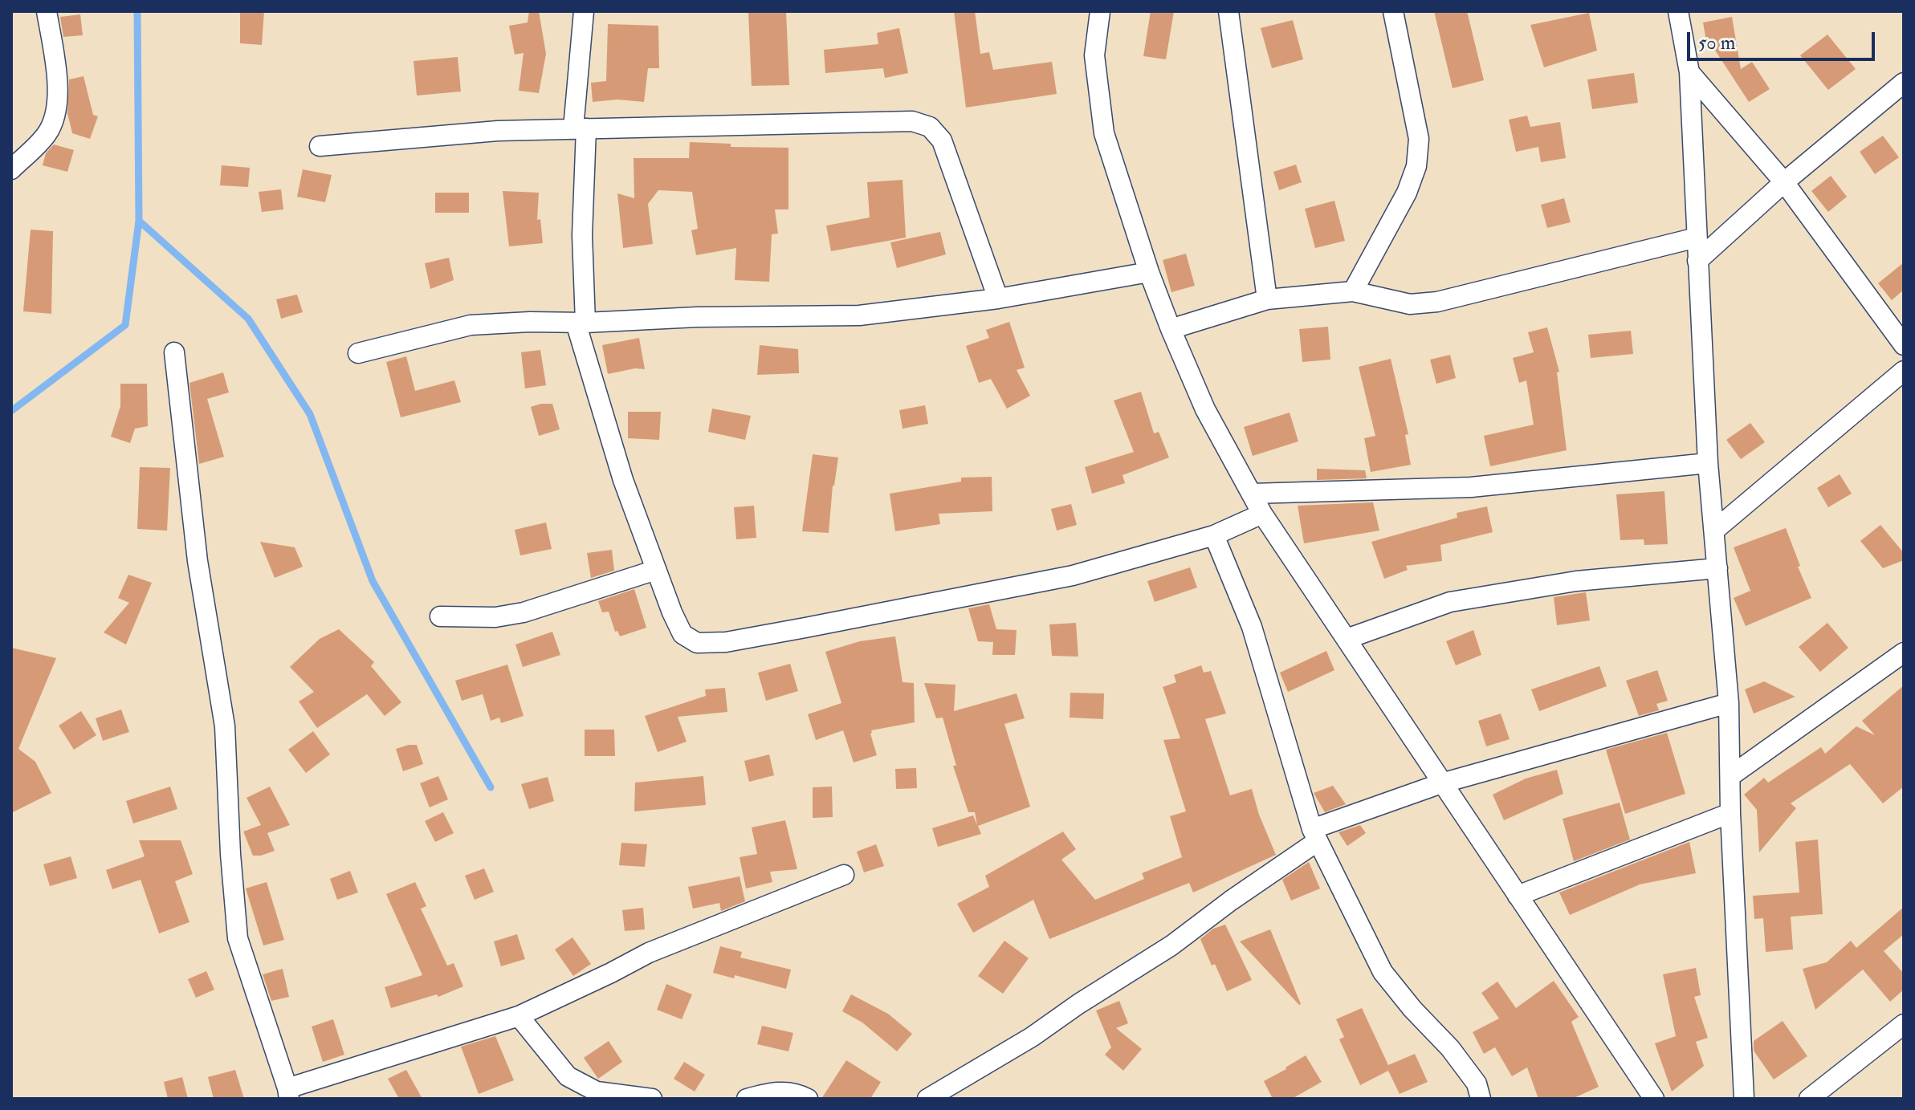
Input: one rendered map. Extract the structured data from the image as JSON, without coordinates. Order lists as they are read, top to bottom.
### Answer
{
  "scale_bar": "50 m"
}
